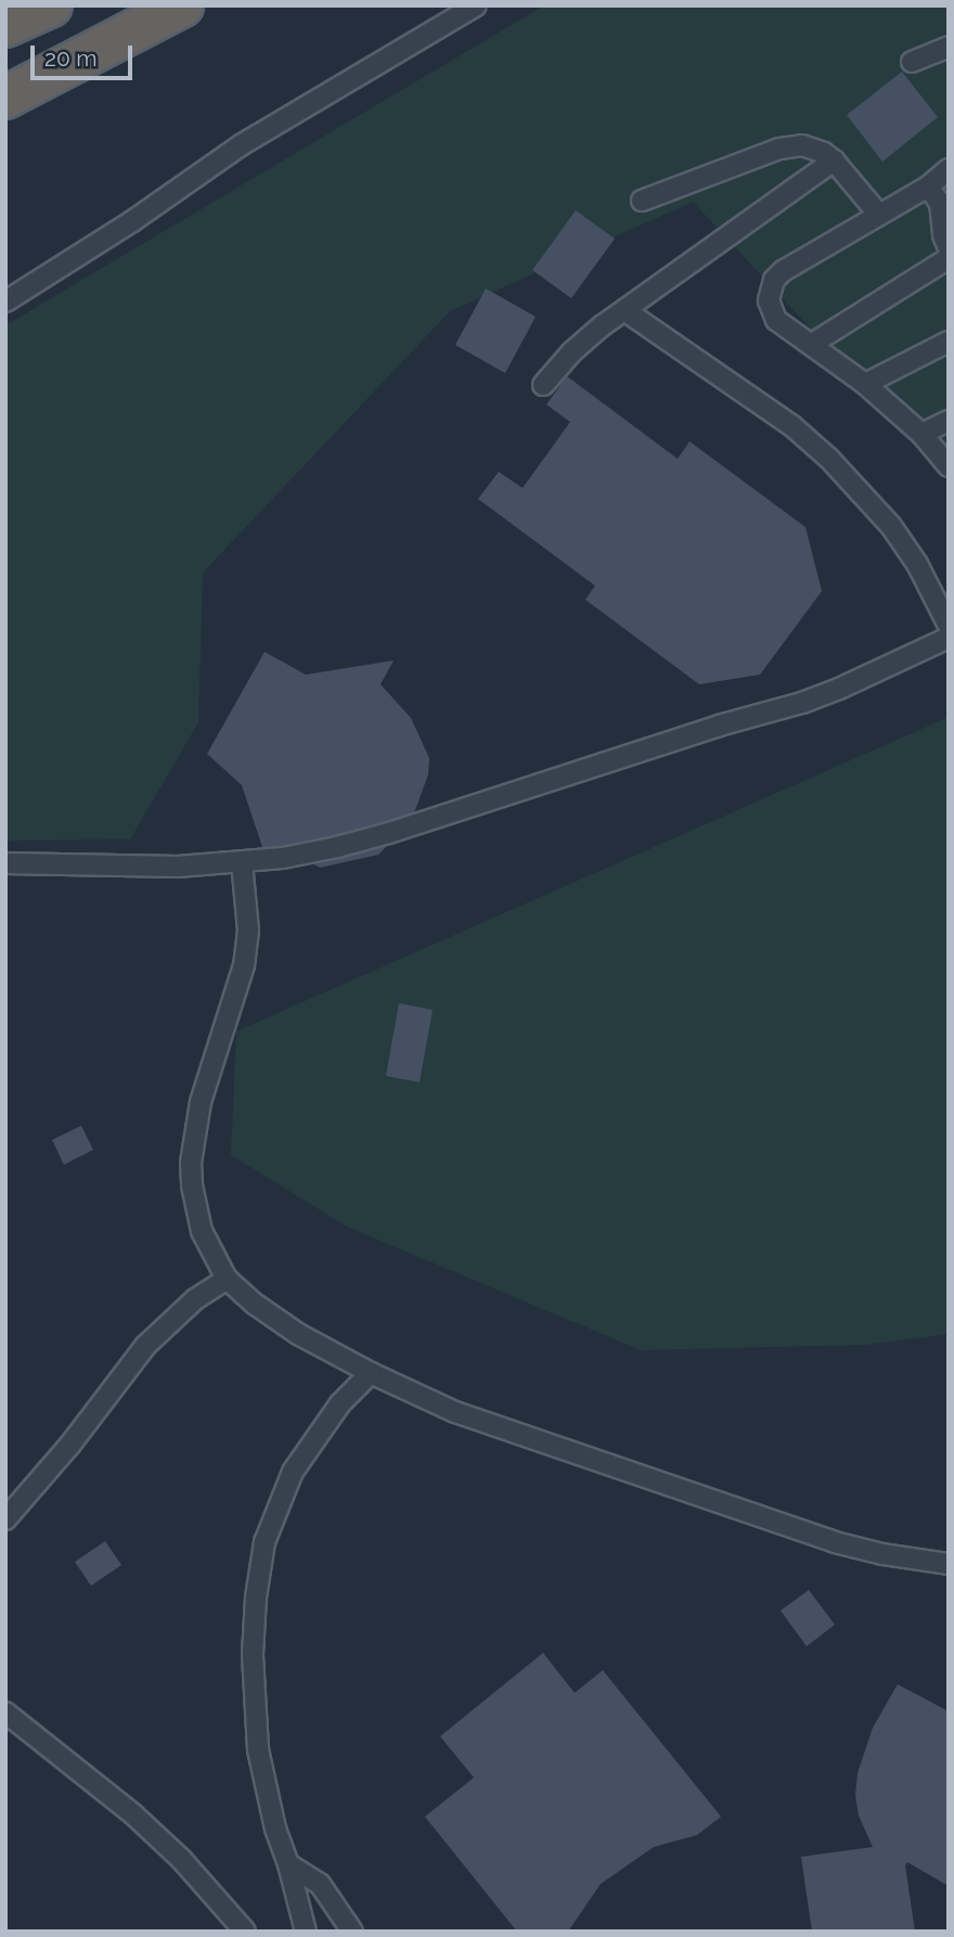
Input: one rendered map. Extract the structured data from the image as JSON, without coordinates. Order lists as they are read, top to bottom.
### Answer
{
  "scale_bar": "20 m"
}
